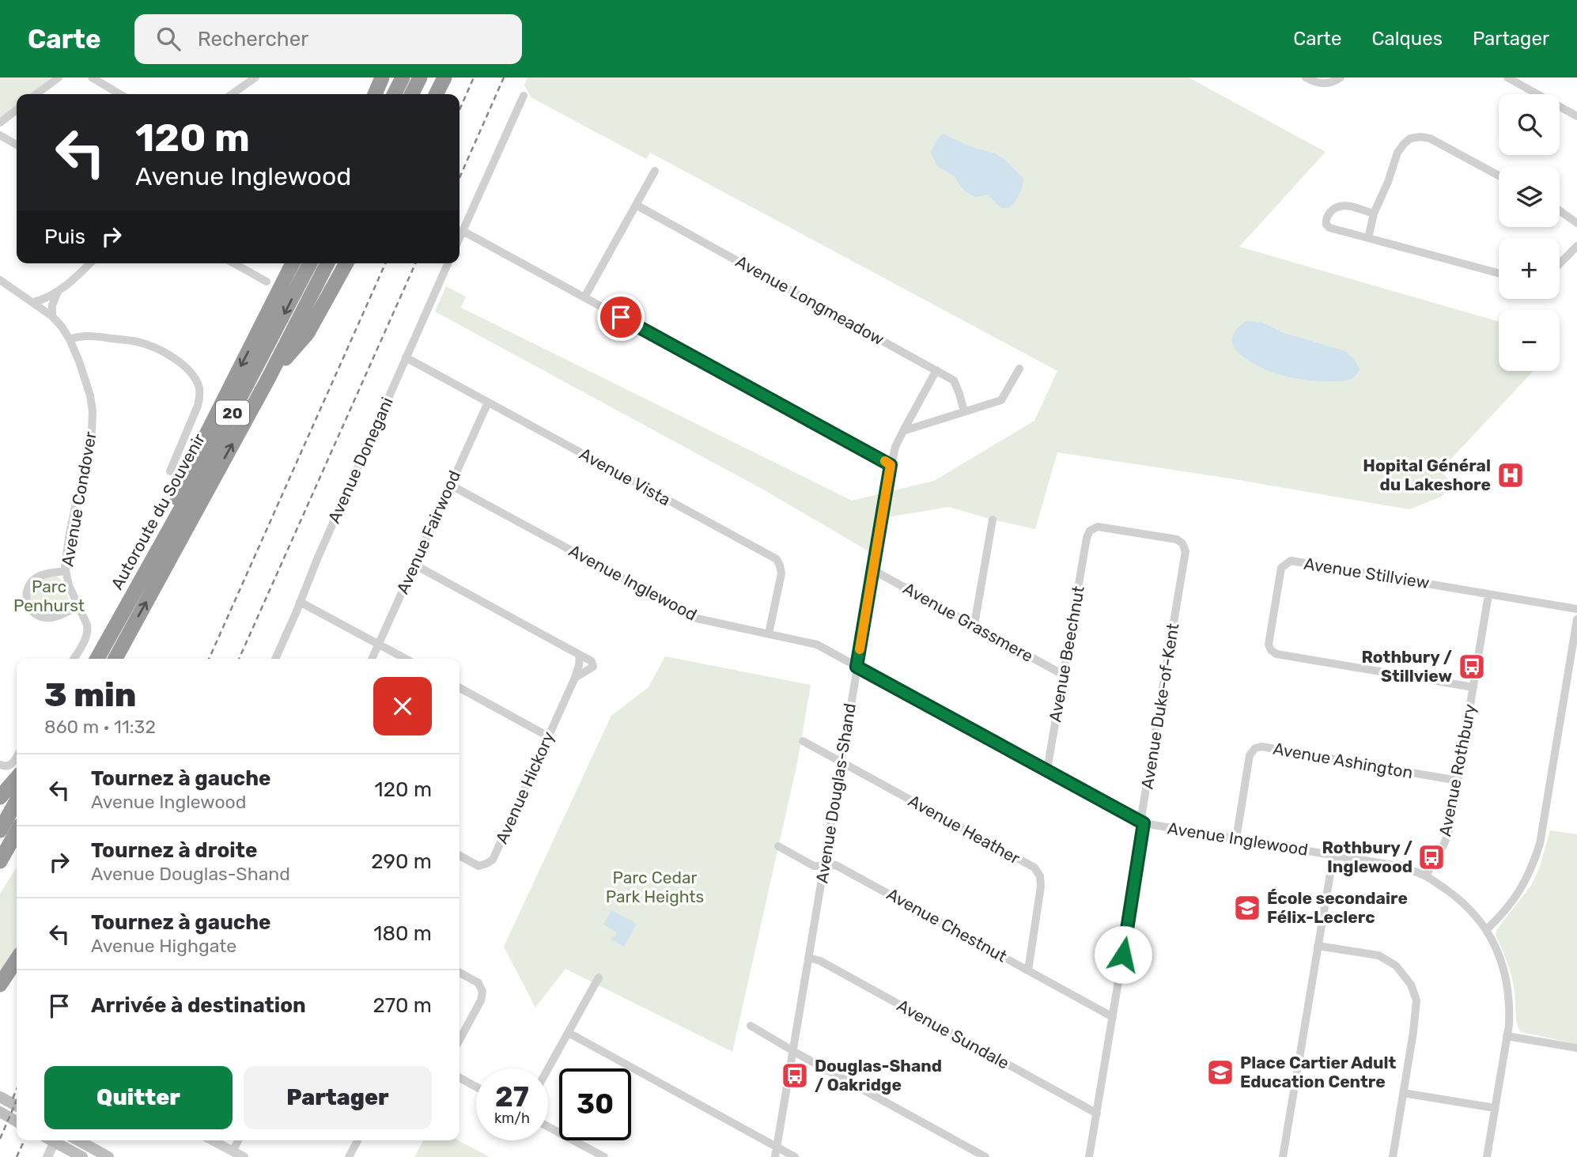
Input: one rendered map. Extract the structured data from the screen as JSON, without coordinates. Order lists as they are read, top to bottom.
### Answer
{
  "streets": {
    "highway": ["20", "Autoroute du Souvenir"],
    "street": [
      "Avenue Longmeadow",
      "Avenue Donegani",
      "Avenue Vista",
      "Avenue Condover",
      "Avenue Fairwood",
      "Avenue Stillview",
      "Avenue Inglewood",
      "Avenue Grassmere",
      "Avenue Beechnut",
      "Avenue Duke-of-Kent",
      "Avenue Ashington",
      "Avenue Rothbury",
      "Avenue Hickory",
      "Avenue Douglas-Shand",
      "Avenue Heather",
      "Avenue Chestnut",
      "Avenue Sundale"
    ]
  },
  "crossings": [
    ["Avenue Longmeadow", "Avenue Douglas-Shand"],
    ["Avenue Donegani", "Avenue Vista"],
    ["Avenue Vista", "Avenue Fairwood"],
    ["Avenue Vista", "Avenue Inglewood"],
    ["Avenue Fairwood", "Avenue Inglewood"],
    ["Avenue Stillview", "Avenue Rothbury"],
    ["Avenue Inglewood", "Avenue Beechnut"],
    ["Avenue Inglewood", "Avenue Duke-of-Kent"],
    ["Avenue Inglewood", "Avenue Ashington"],
    ["Avenue Inglewood", "Avenue Rothbury"],
    ["Avenue Inglewood", "Avenue Douglas-Shand"],
    ["Avenue Grassmere", "Avenue Beechnut"],
    ["Avenue Grassmere", "Avenue Douglas-Shand"],
    ["Avenue Beechnut", "Avenue Duke-of-Kent"],
    ["Avenue Duke-of-Kent", "Avenue Chestnut"],
    ["Avenue Duke-of-Kent", "Avenue Sundale"],
    ["Avenue Ashington", "Avenue Rothbury"],
    ["Avenue Douglas-Shand", "Avenue Heather"],
    ["Avenue Douglas-Shand", "Avenue Chestnut"],
    ["Avenue Douglas-Shand", "Avenue Sundale"],
    ["Avenue Heather", "Avenue Chestnut"]
  ],
  "parks": ["Parc Penhurst", "Parc Cedar Park Heights"],
  "places": {
    "hospital": ["Hopital Général du Lakeshore"],
    "bus stop": ["Rothbury / Stillview", "Rothbury / Inglewood", "Douglas-Shand / Oakridge"],
    "school or university": ["École secondaire Félix-Leclerc", "Place Cartier Adult Education Centre"]
  },
  "page": {
    "header": "Carte",
    "search": "Rechercher",
    "nav": ["Carte", "Calques", "Partager"],
    "map_buttons": ["+", "−"],
    "turn": ["120 m", "Avenue Inglewood"],
    "then": "Puis",
    "heading": ["3 min", "860 m · 11:32"],
    "list": [
      {
        "name": "Tournez à gauche",
        "note": "Avenue Inglewood",
        "value": "120 m"
      },
      {
        "name": "Tournez à droite",
        "note": "Avenue Douglas-Shand",
        "value": "290 m"
      },
      {
        "name": "Tournez à gauche",
        "note": "Avenue Highgate",
        "value": "180 m"
      },
      {
        "name": "Arrivée à destination",
        "value": "270 m"
      }
    ],
    "buttons": ["Quitter", "Partager"],
    "speed": "27 km/h",
    "limit": "30"
  }
}
